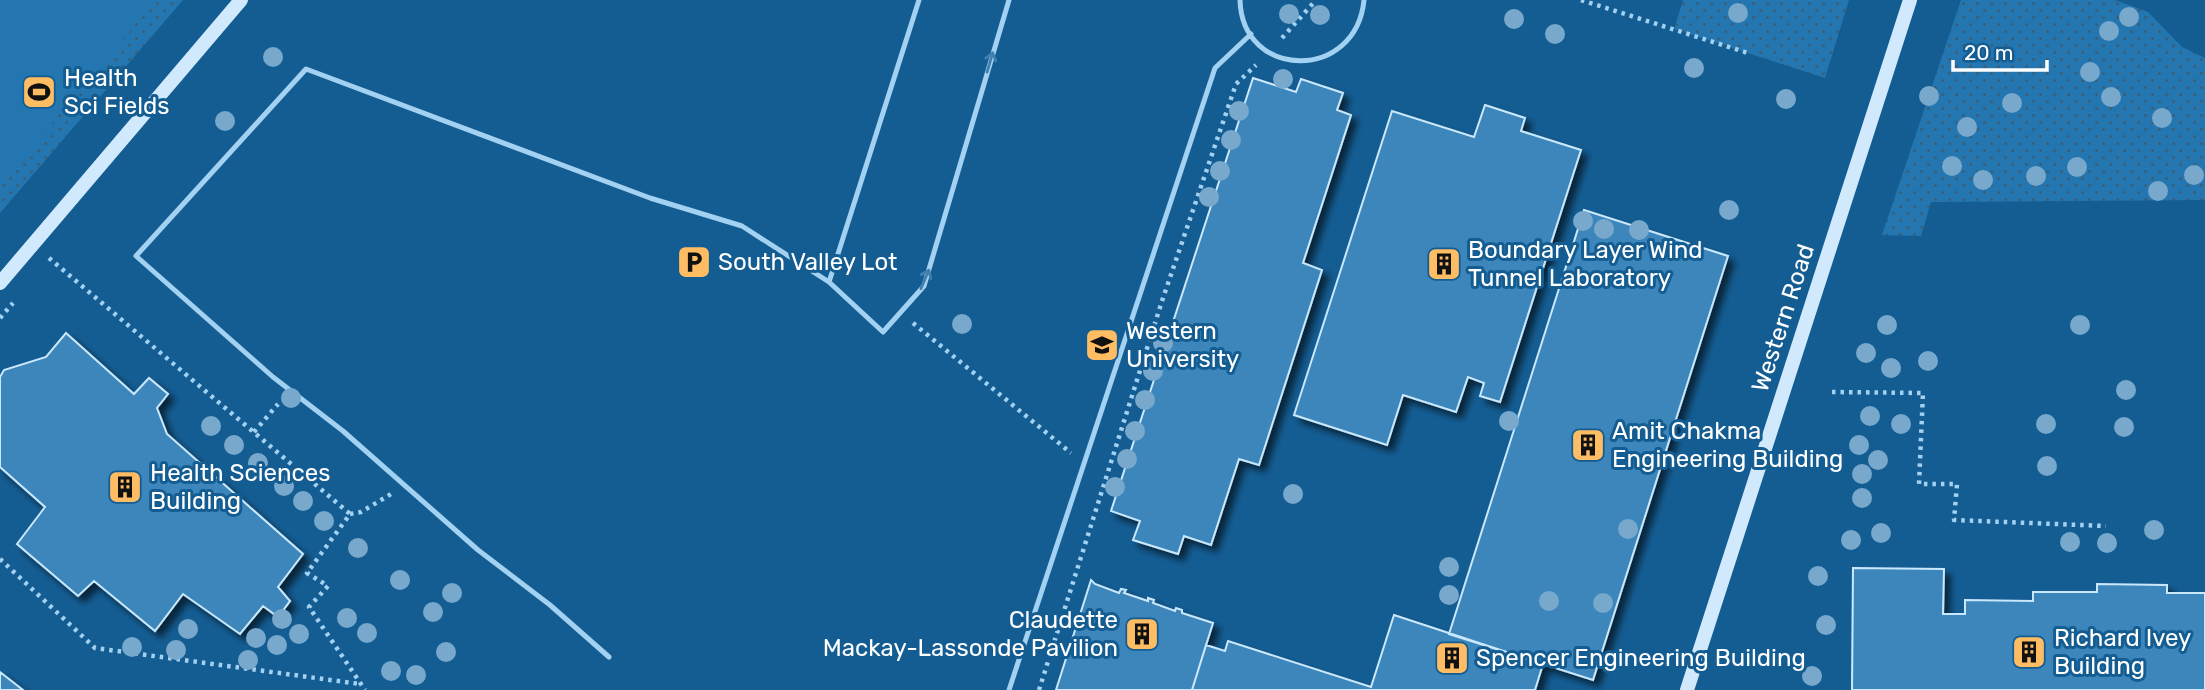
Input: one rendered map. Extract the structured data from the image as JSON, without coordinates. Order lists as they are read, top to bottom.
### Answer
{
  "streets": {
    "main road": ["Western Road"]
  },
  "places": {
    "sports": ["Health Sci Fields"],
    "parking": ["South Valley Lot"],
    "building": [
      "Boundary Layer Wind Tunnel Laboratory",
      "Amit Chakma Engineering Building",
      "Health Sciences Building",
      "Claudette Mackay-Lassonde Pavilion",
      "Richard Ivey Building",
      "Spencer Engineering Building"
    ],
    "school or university": ["Western University"]
  },
  "scale_bar": "20 m"
}
